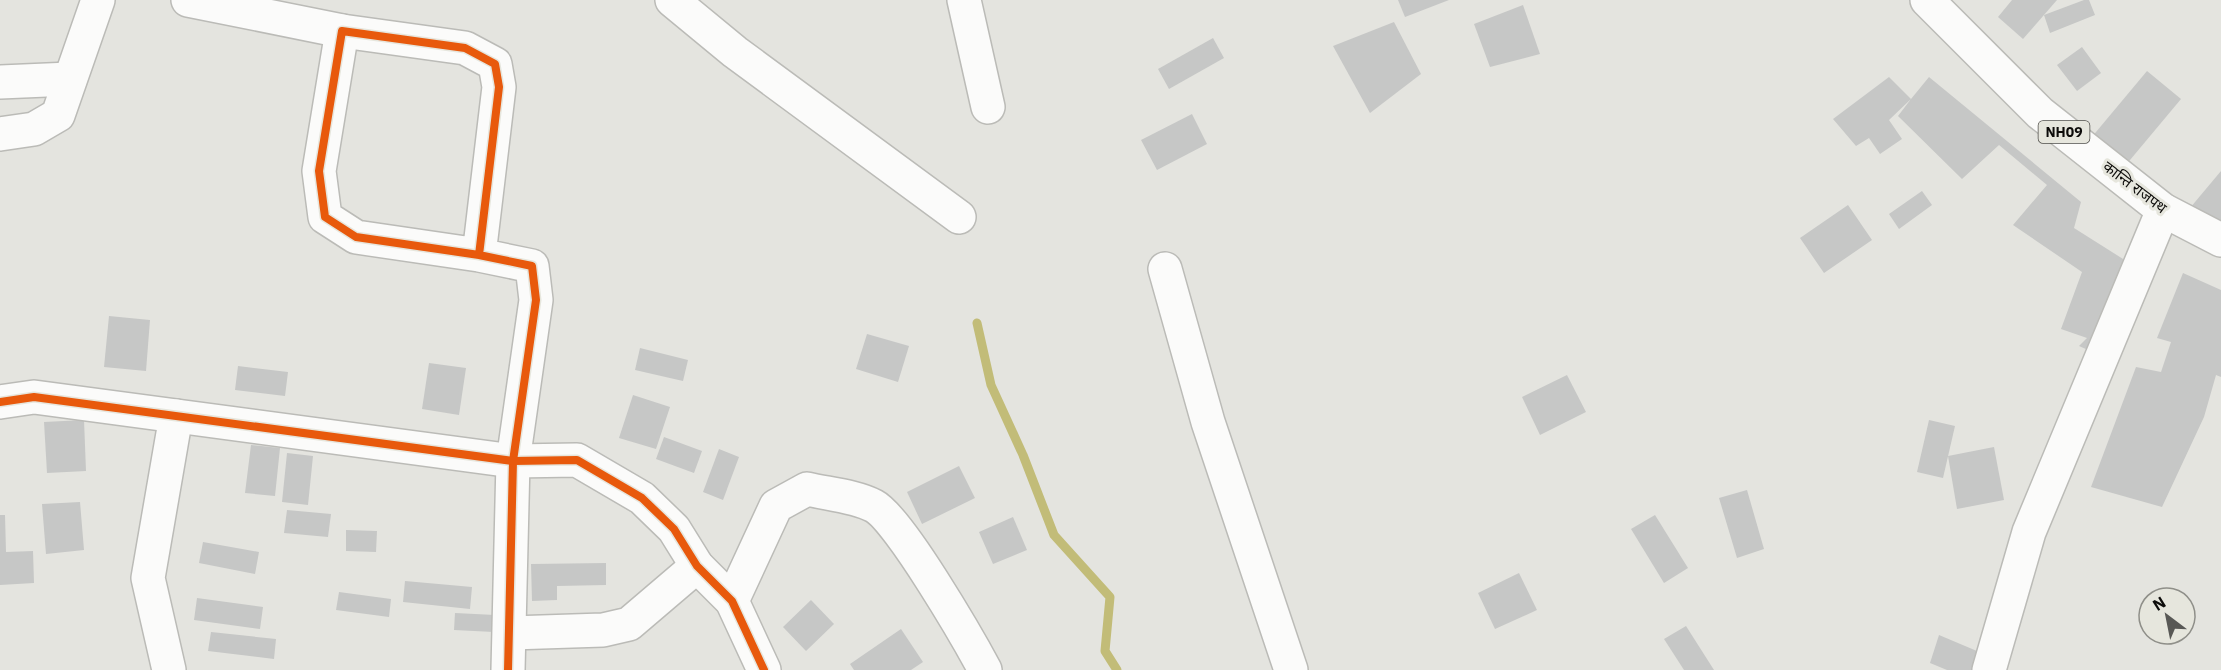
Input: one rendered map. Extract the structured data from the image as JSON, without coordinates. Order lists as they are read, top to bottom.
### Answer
{
  "streets": {
    "street": ["NH09", "कान्ति राजपथ"]
  },
  "north": "top left"
}
